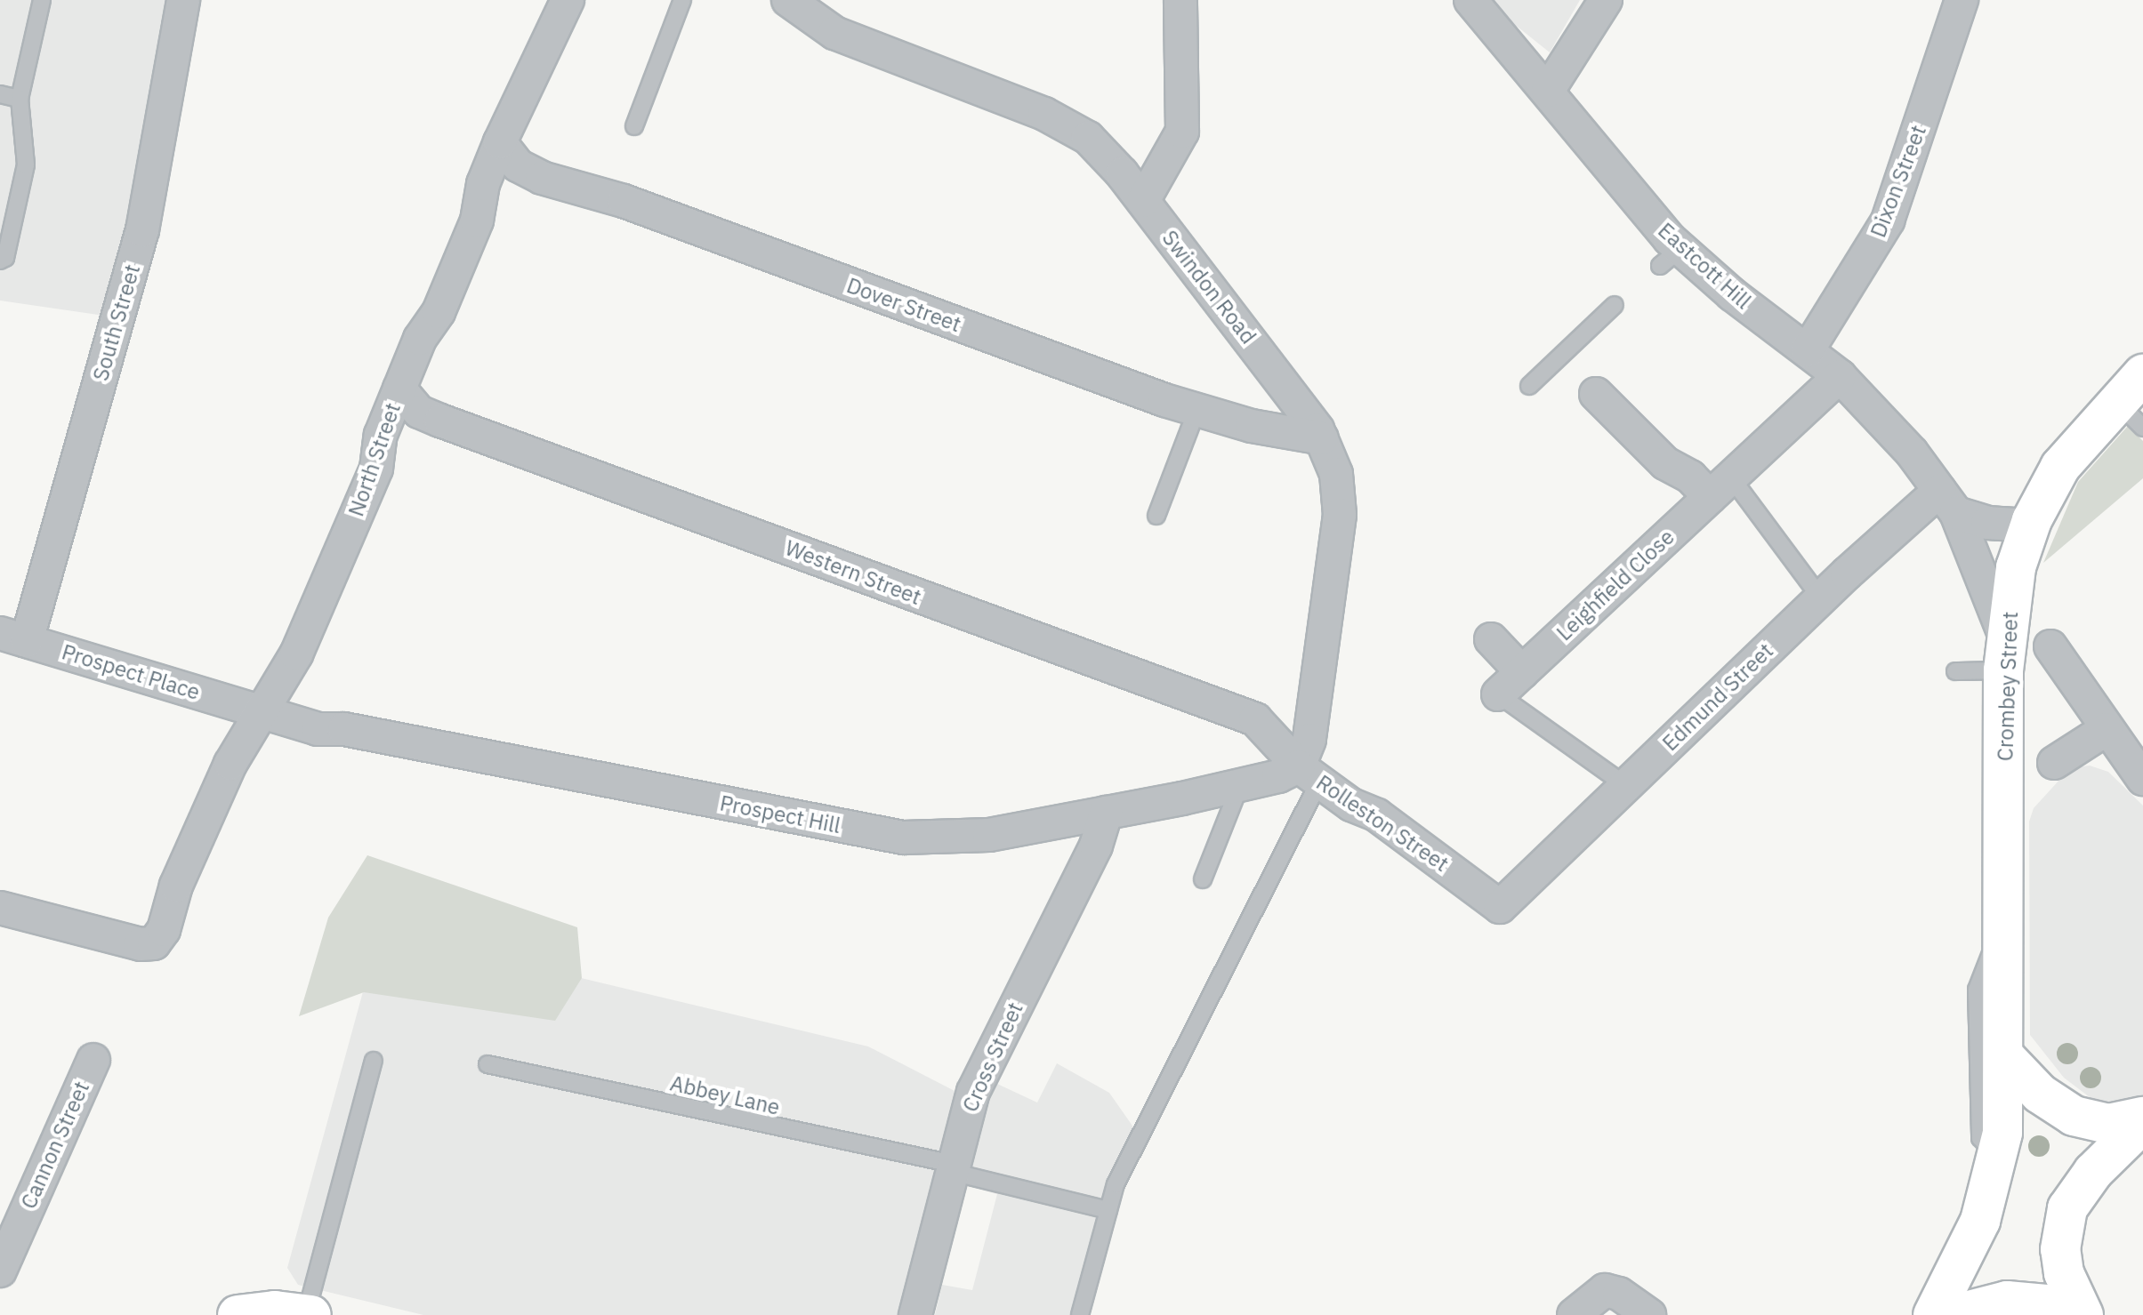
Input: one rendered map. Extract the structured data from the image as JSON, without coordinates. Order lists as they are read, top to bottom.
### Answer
{
  "streets": {
    "street": [
      "Dixon Street",
      "Eastcott Hill",
      "Swindon Road",
      "Dover Street",
      "South Street",
      "North Street",
      "Western Street",
      "Leighfield Close",
      "Prospect Place",
      "Crombey Street",
      "Edmund Street",
      "Prospect Hill",
      "Rolleston Street",
      "Cross Street",
      "Cannon Street"
    ],
    "lane": ["Abbey Lane"]
  },
  "crossings": [
    ["Dixon Street", "Eastcott Hill"],
    ["Eastcott Hill", "Leighfield Close"],
    ["Eastcott Hill", "Crombey Street"],
    ["Eastcott Hill", "Edmund Street"],
    ["Swindon Road", "Dover Street"],
    ["Swindon Road", "Western Street"],
    ["Swindon Road", "Prospect Hill"],
    ["Swindon Road", "Rolleston Street"],
    ["Dover Street", "North Street"],
    ["South Street", "Prospect Place"],
    ["North Street", "Western Street"],
    ["North Street", "Prospect Place"],
    ["North Street", "Prospect Hill"],
    ["Western Street", "Prospect Hill"],
    ["Western Street", "Rolleston Street"],
    ["Prospect Place", "Prospect Hill"],
    ["Edmund Street", "Rolleston Street"],
    ["Prospect Hill", "Rolleston Street"],
    ["Prospect Hill", "Cross Street"],
    ["Cross Street", "Abbey Lane"]
  ]
}
